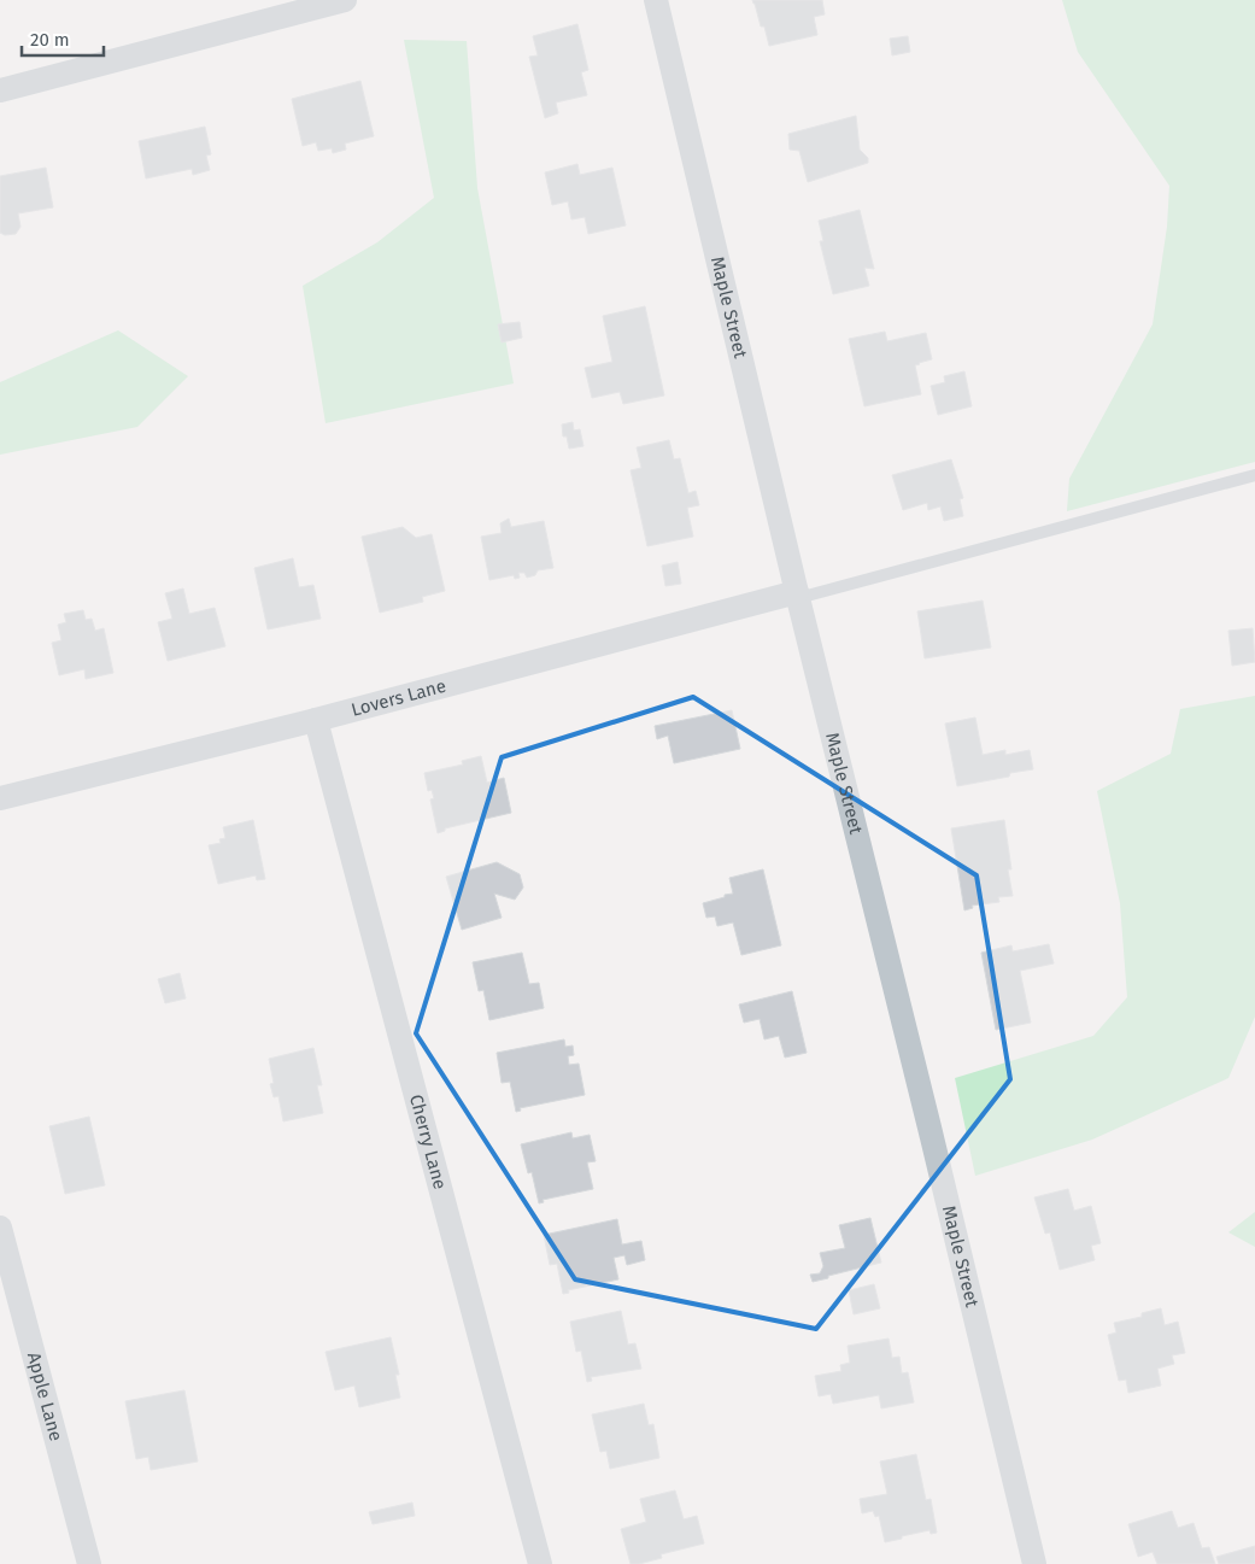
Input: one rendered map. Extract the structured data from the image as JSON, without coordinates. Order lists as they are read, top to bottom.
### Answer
{
  "streets": {
    "street": [
      "Maple Street",
      "Lovers Lane",
      "Cherry Lane",
      "Apple Lane"
    ]
  },
  "crossings": [
    ["Maple Street", "Lovers Lane"],
    ["Lovers Lane", "Cherry Lane"]
  ],
  "scale_bar": "20 m"
}
